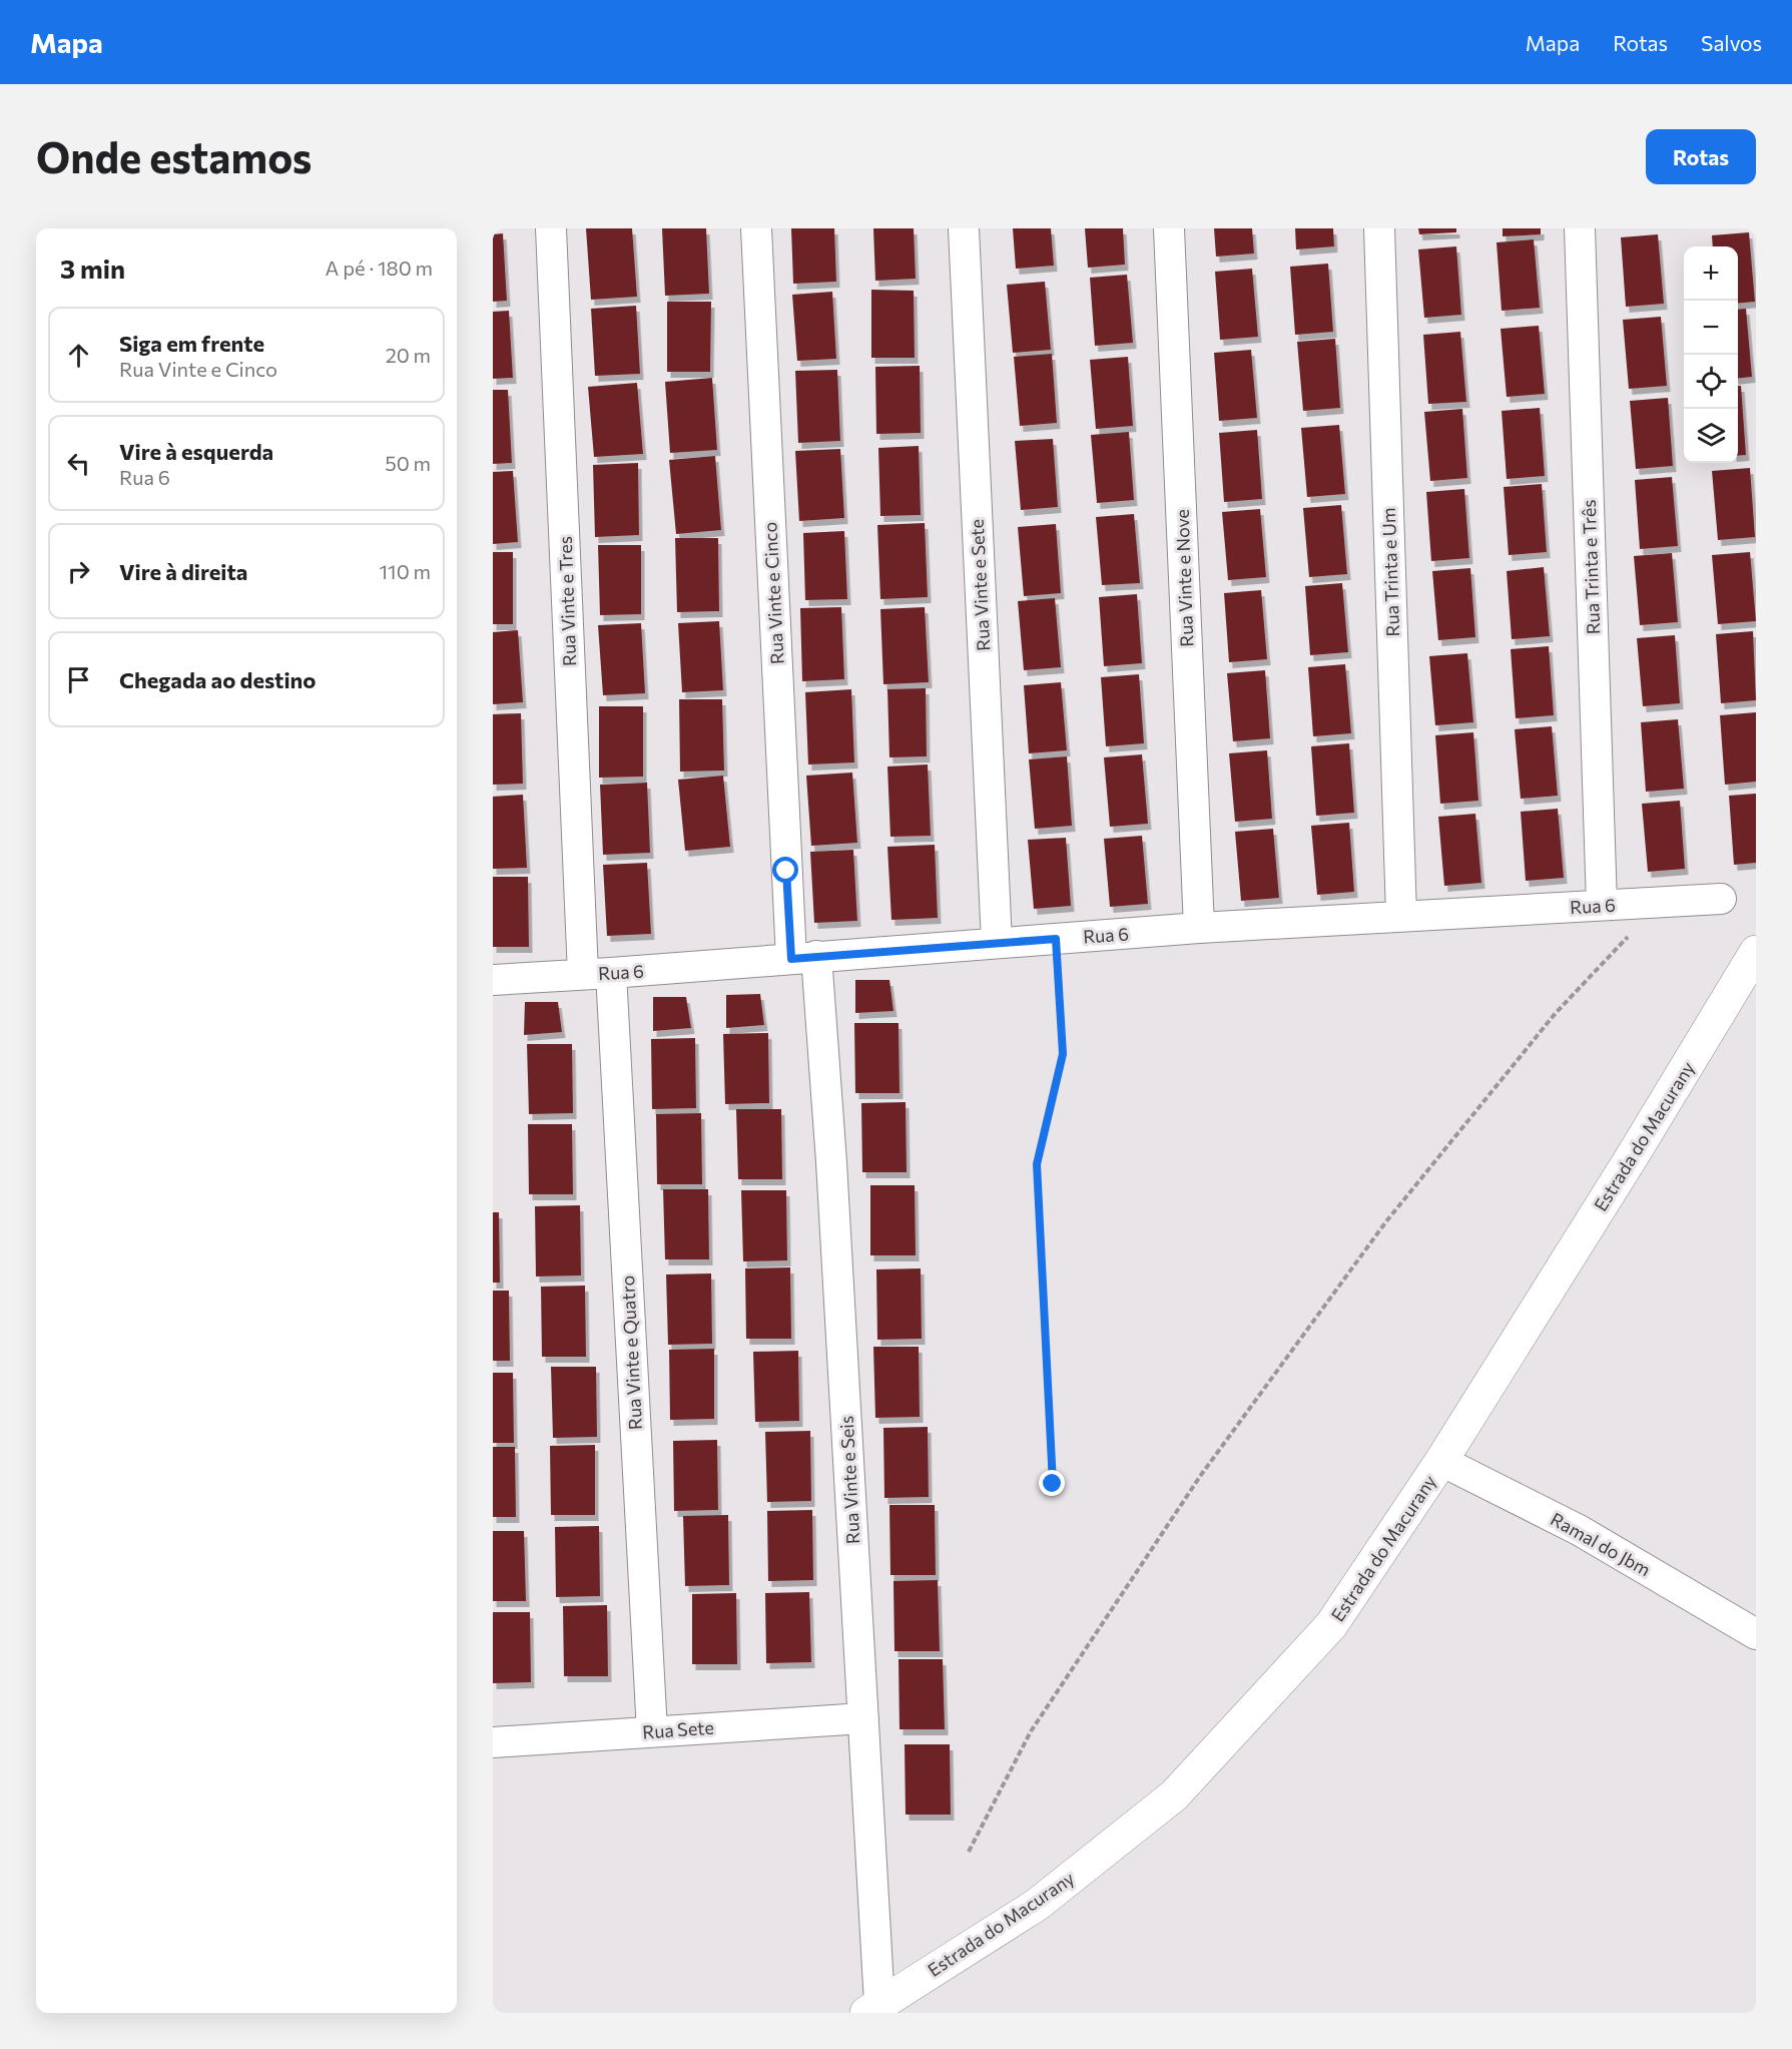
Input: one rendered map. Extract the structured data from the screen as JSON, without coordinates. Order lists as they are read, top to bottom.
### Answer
{
  "streets": {
    "street": [
      "Rua Trinta e Três",
      "Rua Trinta e Um",
      "Rua Vinte e Nove",
      "Rua Vinte e Sete",
      "Rua Vinte e Cinco",
      "Rua Vinte e Tres",
      "Rua 6",
      "Estrada do Macurany",
      "Rua Vinte e Quatro",
      "Rua Vinte e Seis",
      "Ramal do Jbm",
      "Rua Sete"
    ]
  },
  "crossings": [
    ["Rua Trinta e Três", "Rua 6"],
    ["Rua Trinta e Um", "Rua 6"],
    ["Rua Vinte e Nove", "Rua 6"],
    ["Rua Vinte e Sete", "Rua 6"],
    ["Rua Vinte e Cinco", "Rua 6"],
    ["Rua Vinte e Cinco", "Rua Vinte e Seis"],
    ["Rua Vinte e Tres", "Rua 6"],
    ["Rua Vinte e Tres", "Rua Vinte e Quatro"],
    ["Rua 6", "Rua Vinte e Quatro"],
    ["Rua 6", "Rua Vinte e Seis"],
    ["Estrada do Macurany", "Rua Vinte e Seis"],
    ["Estrada do Macurany", "Ramal do Jbm"],
    ["Rua Vinte e Quatro", "Rua Sete"],
    ["Rua Vinte e Seis", "Rua Sete"]
  ],
  "page": {
    "header": "Mapa",
    "nav": ["Mapa", "Rotas", "Salvos"],
    "buttons": "Rotas",
    "title": "Onde estamos",
    "heading": ["3 min", "A pé · 180 m"],
    "map_buttons": ["+", "−"],
    "list": [
      ["Siga em frente", "Rua Vinte e Cinco", "20 m"],
      ["Vire à esquerda", "Rua 6", "50 m"],
      ["Vire à direita", "110 m"],
      "Chegada ao destino"
    ]
  }
}
